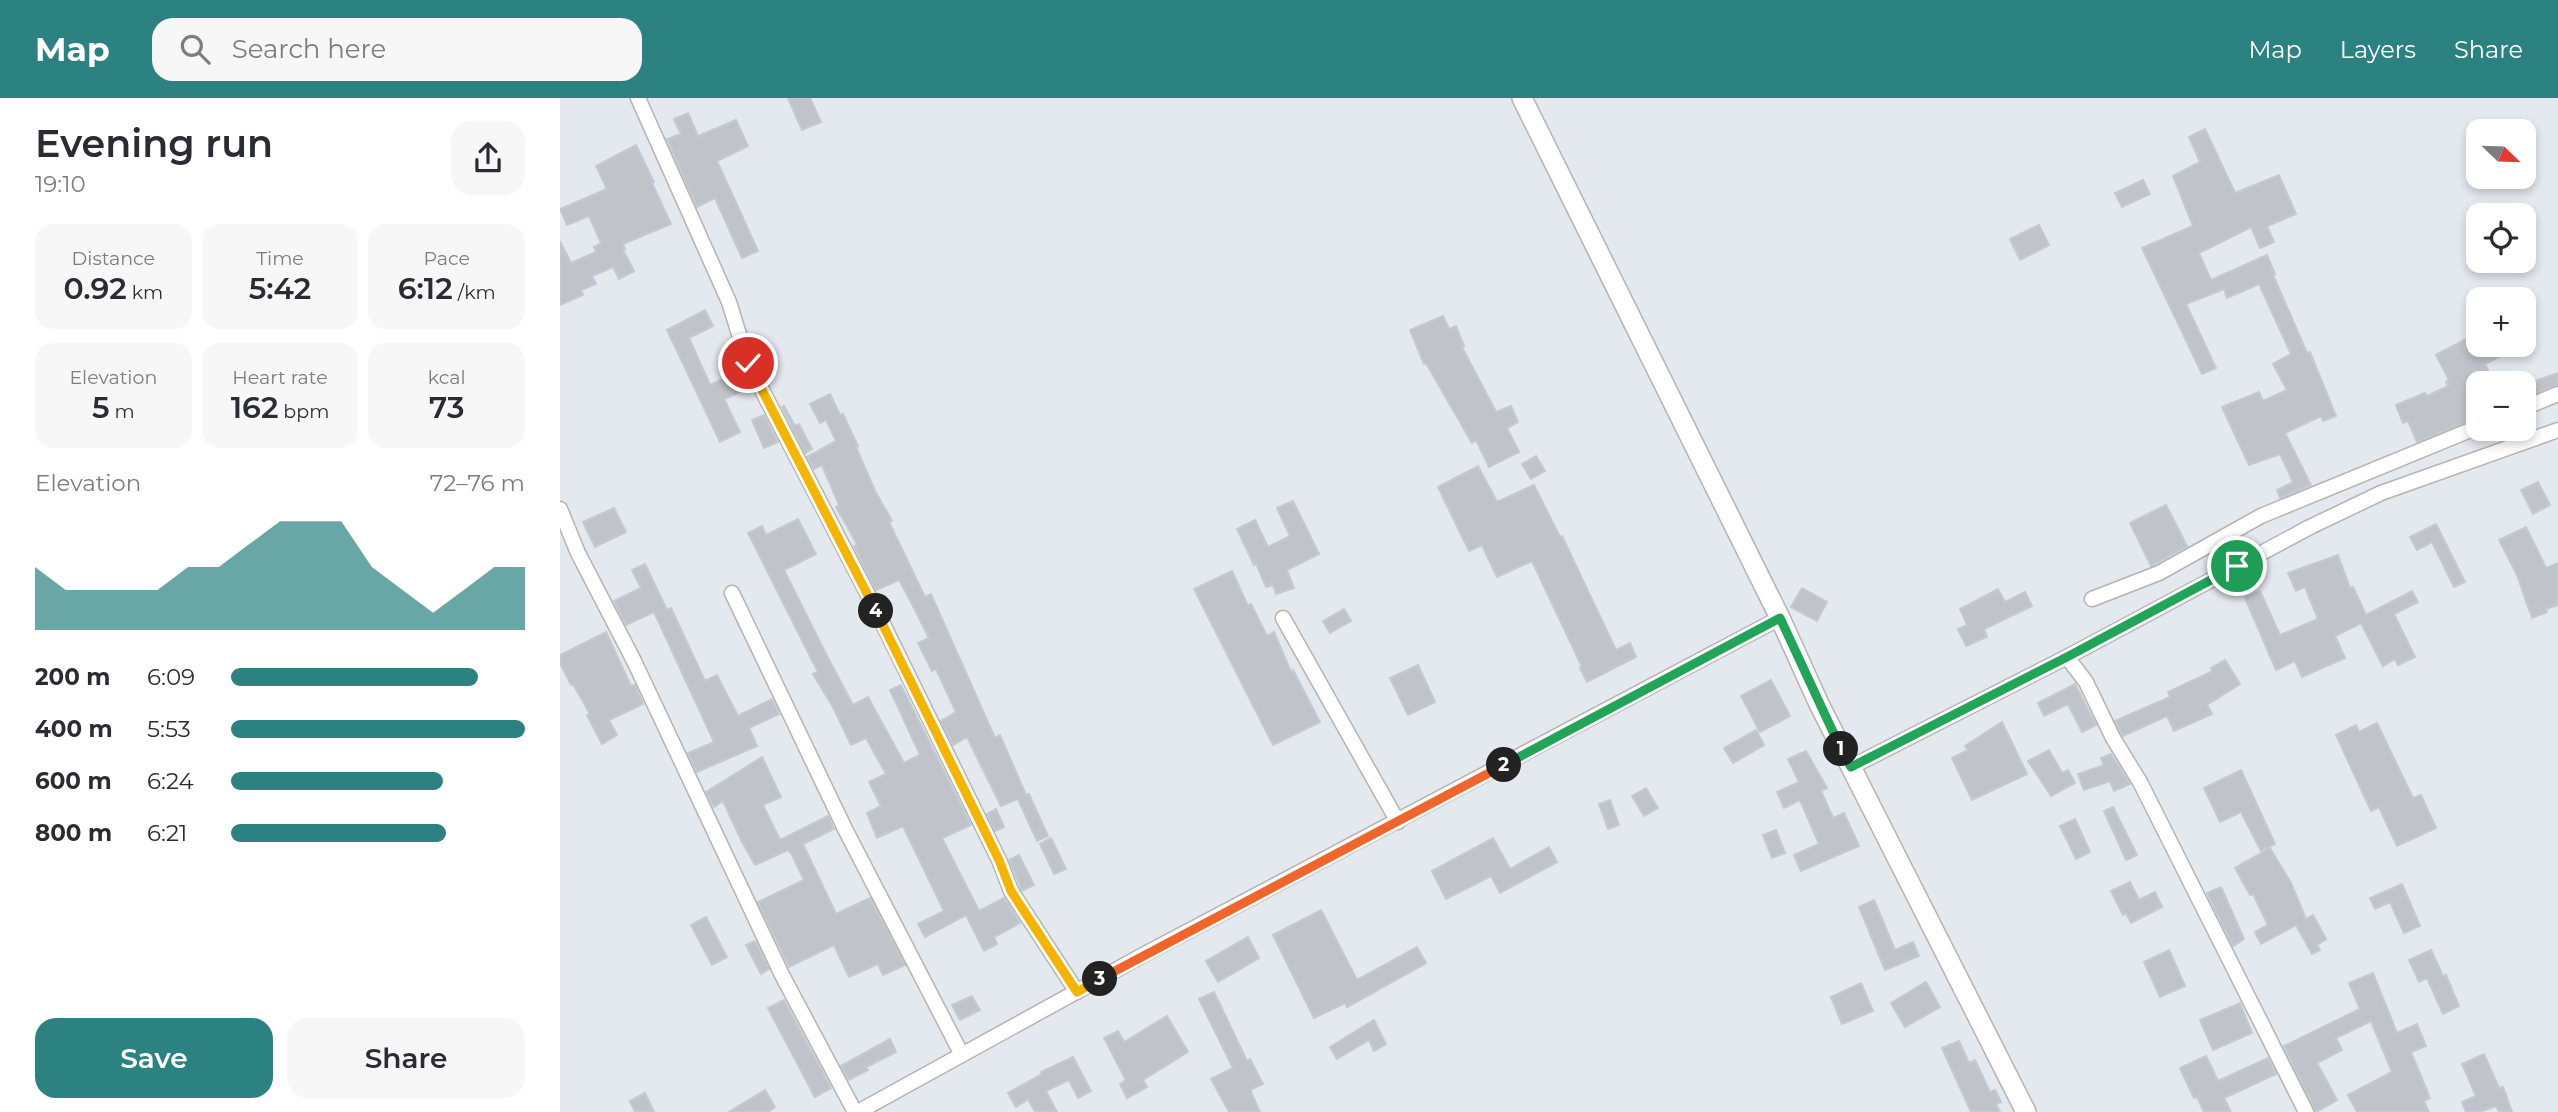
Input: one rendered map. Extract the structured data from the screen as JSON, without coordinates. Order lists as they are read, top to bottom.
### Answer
{
  "north": "bottom right",
  "page": {
    "header": "Map",
    "search": "Search here",
    "nav": ["Map", "Layers", "Share"],
    "heading": ["Evening run", "19:10"],
    "map_buttons": ["+", "−"],
    "stats": [
      ["Distance", "0.92 km"],
      ["Time", "5:42"],
      ["Pace", "6:12 /km"],
      ["Elevation", "5 m"],
      ["Heart rate", "162 bpm"],
      ["kcal", "73"]
    ],
    "chart": ["Elevation", "72–76 m"],
    "pins": [
      "4",
      "1",
      "2",
      "3"
    ],
    "list": [
      {
        "name": "200 m",
        "note": "6:09"
      },
      {
        "name": "400 m",
        "note": "5:53"
      },
      {
        "name": "600 m",
        "note": "6:24"
      },
      {
        "name": "800 m",
        "note": "6:21"
      }
    ],
    "buttons": ["Save", "Share"]
  }
}
